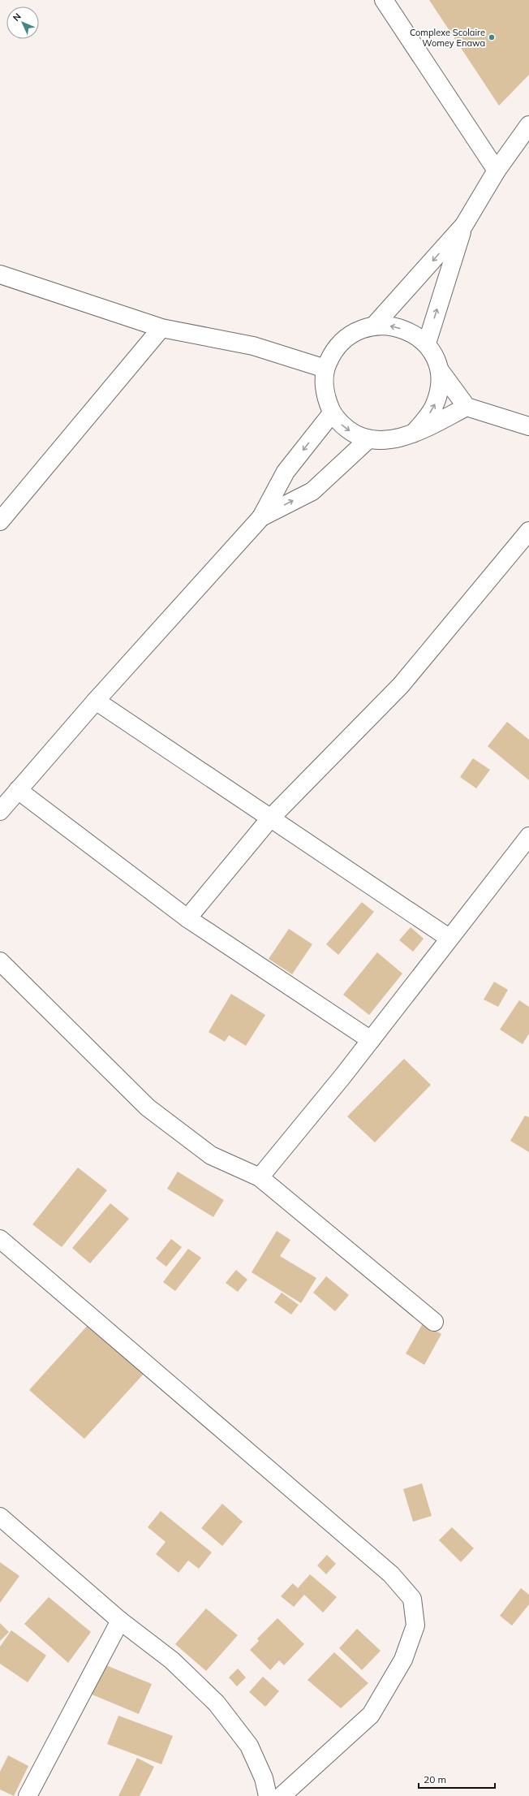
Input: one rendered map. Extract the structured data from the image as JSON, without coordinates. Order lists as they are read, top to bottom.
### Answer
{
  "places": ["Complexe Scolaire Womey Enawa"],
  "scale_bar": "20 m",
  "north": "top left"
}
